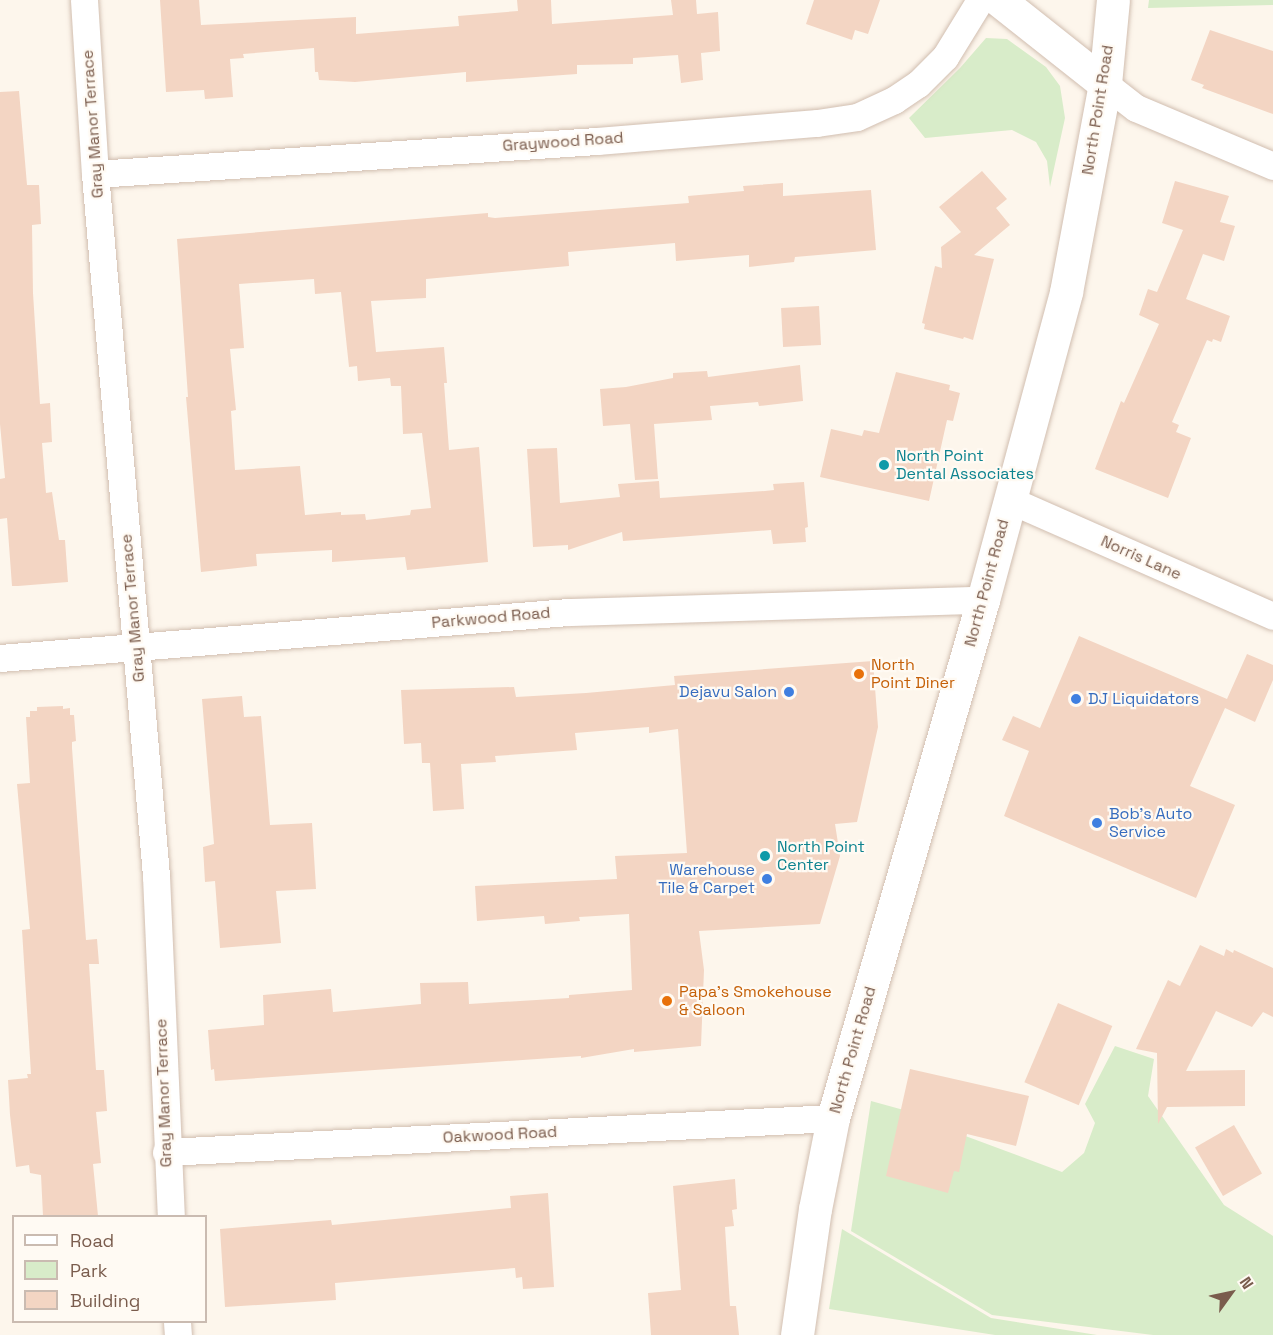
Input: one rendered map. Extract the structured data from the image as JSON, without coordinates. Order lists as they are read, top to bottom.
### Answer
{
  "streets": {
    "street": [
      "North Point Road",
      "Gray Manor Terrace",
      "Graywood Road",
      "Norris Lane",
      "Parkwood Road",
      "Oakwood Road"
    ]
  },
  "crossings": [
    ["North Point Road", "Norris Lane"],
    ["North Point Road", "Parkwood Road"],
    ["North Point Road", "Oakwood Road"],
    ["Gray Manor Terrace", "Graywood Road"],
    ["Gray Manor Terrace", "Parkwood Road"],
    ["Gray Manor Terrace", "Oakwood Road"]
  ],
  "places": [
    "North Point Dental Associates",
    "North Point Diner",
    "Dejavu Salon",
    "DJ Liquidators",
    "Bob’s Auto Service",
    "North Point Center",
    "Warehouse Tile & Carpet",
    "Papa’s Smokehouse & Saloon"
  ],
  "legend": ["Road", "Park", "Building"],
  "north": "top right"
}
